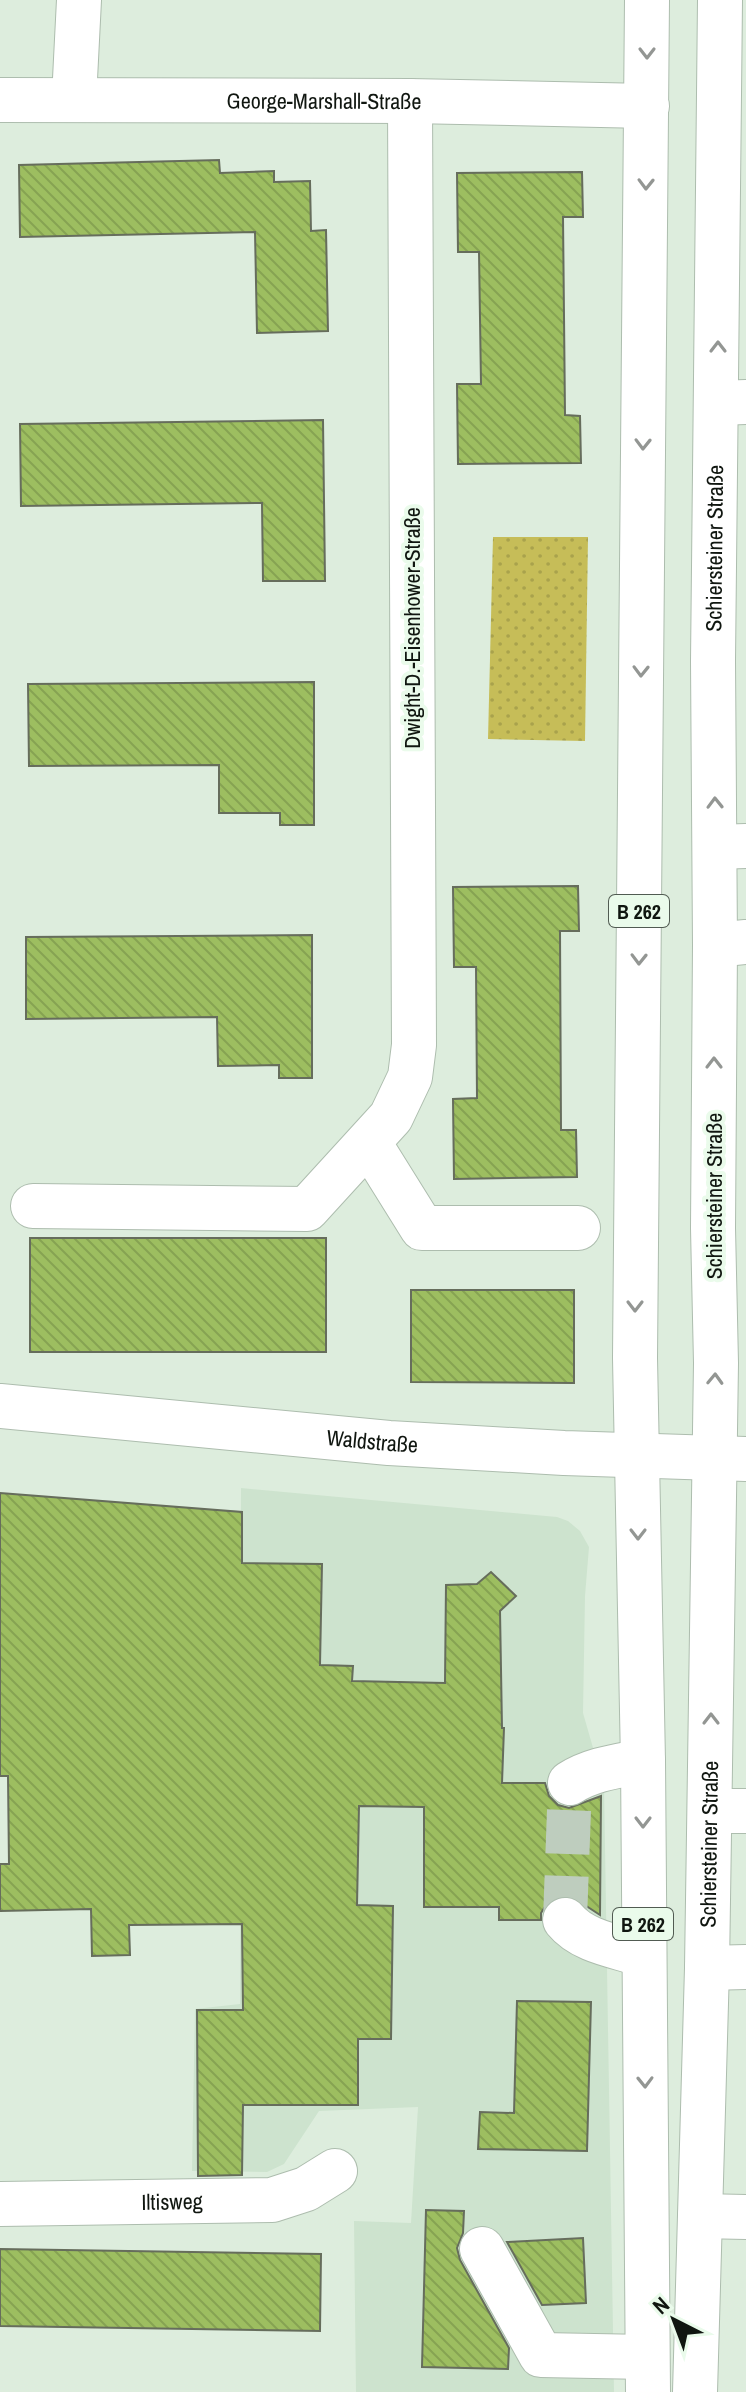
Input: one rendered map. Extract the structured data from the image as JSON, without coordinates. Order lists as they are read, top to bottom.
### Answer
{
  "streets": {
    "main road": [
      "George-Marshall-Straße",
      "Schiersteiner Straße",
      "Dwight-D.-Eisenhower-Straße",
      "B 262",
      "Waldstraße",
      "Iltisweg"
    ]
  },
  "crossings": [
    ["George-Marshall-Straße", "Dwight-D.-Eisenhower-Straße"],
    ["George-Marshall-Straße", "B 262"],
    ["Schiersteiner Straße", "Waldstraße"],
    ["B 262", "Waldstraße"]
  ],
  "north": "top left"
}
